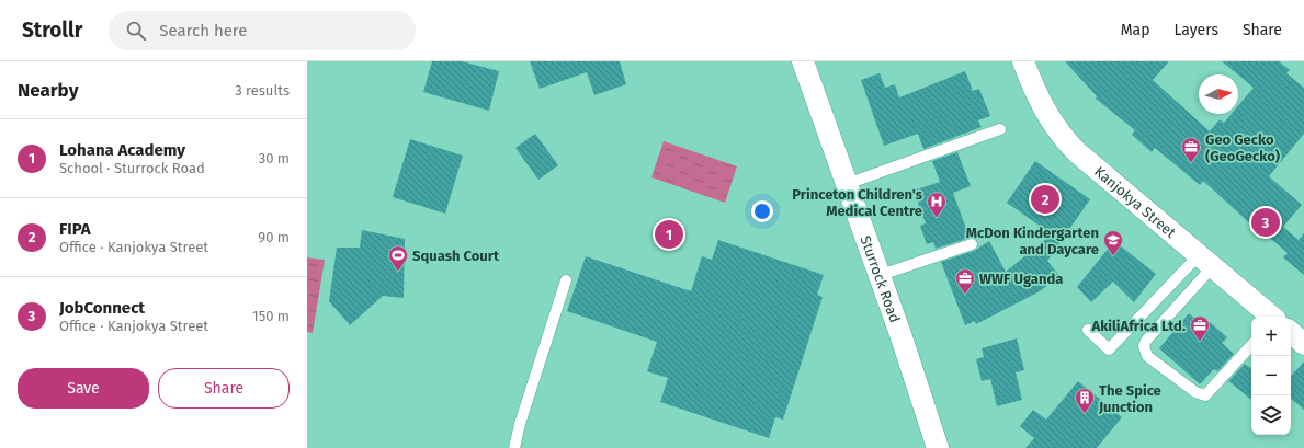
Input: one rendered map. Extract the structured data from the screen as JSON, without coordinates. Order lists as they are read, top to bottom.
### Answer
{
  "streets": {
    "street": ["Kanjokya Street", "Sturrock Road"]
  },
  "places": {
    "office": ["Geo Gecko (GeoGecko)", "WWF Uganda", "AkiliAfrica Ltd."],
    "hospital": ["Princeton Children's Medical Centre"],
    "school or university": ["McDon Kindergarten and Daycare"],
    "sports": ["Squash Court"],
    "building": ["The Spice Junction"]
  },
  "north": "right",
  "page": {
    "header": "Strollr",
    "search": "Search here",
    "nav": ["Map", "Layers", "Share"],
    "heading": ["Nearby", "3 results"],
    "list": [
      {
        "mark": "1",
        "name": "Lohana Academy",
        "note": "School · Sturrock Road",
        "value": "30 m"
      },
      {
        "mark": "2",
        "name": "FIPA",
        "note": "Office · Kanjokya Street",
        "value": "90 m"
      },
      {
        "mark": "3",
        "name": "JobConnect",
        "note": "Office · Kanjokya Street",
        "value": "150 m"
      }
    ],
    "pins": ["2", "3", "1"],
    "map_buttons": ["+", "−"],
    "buttons": ["Save", "Share"]
  }
}
